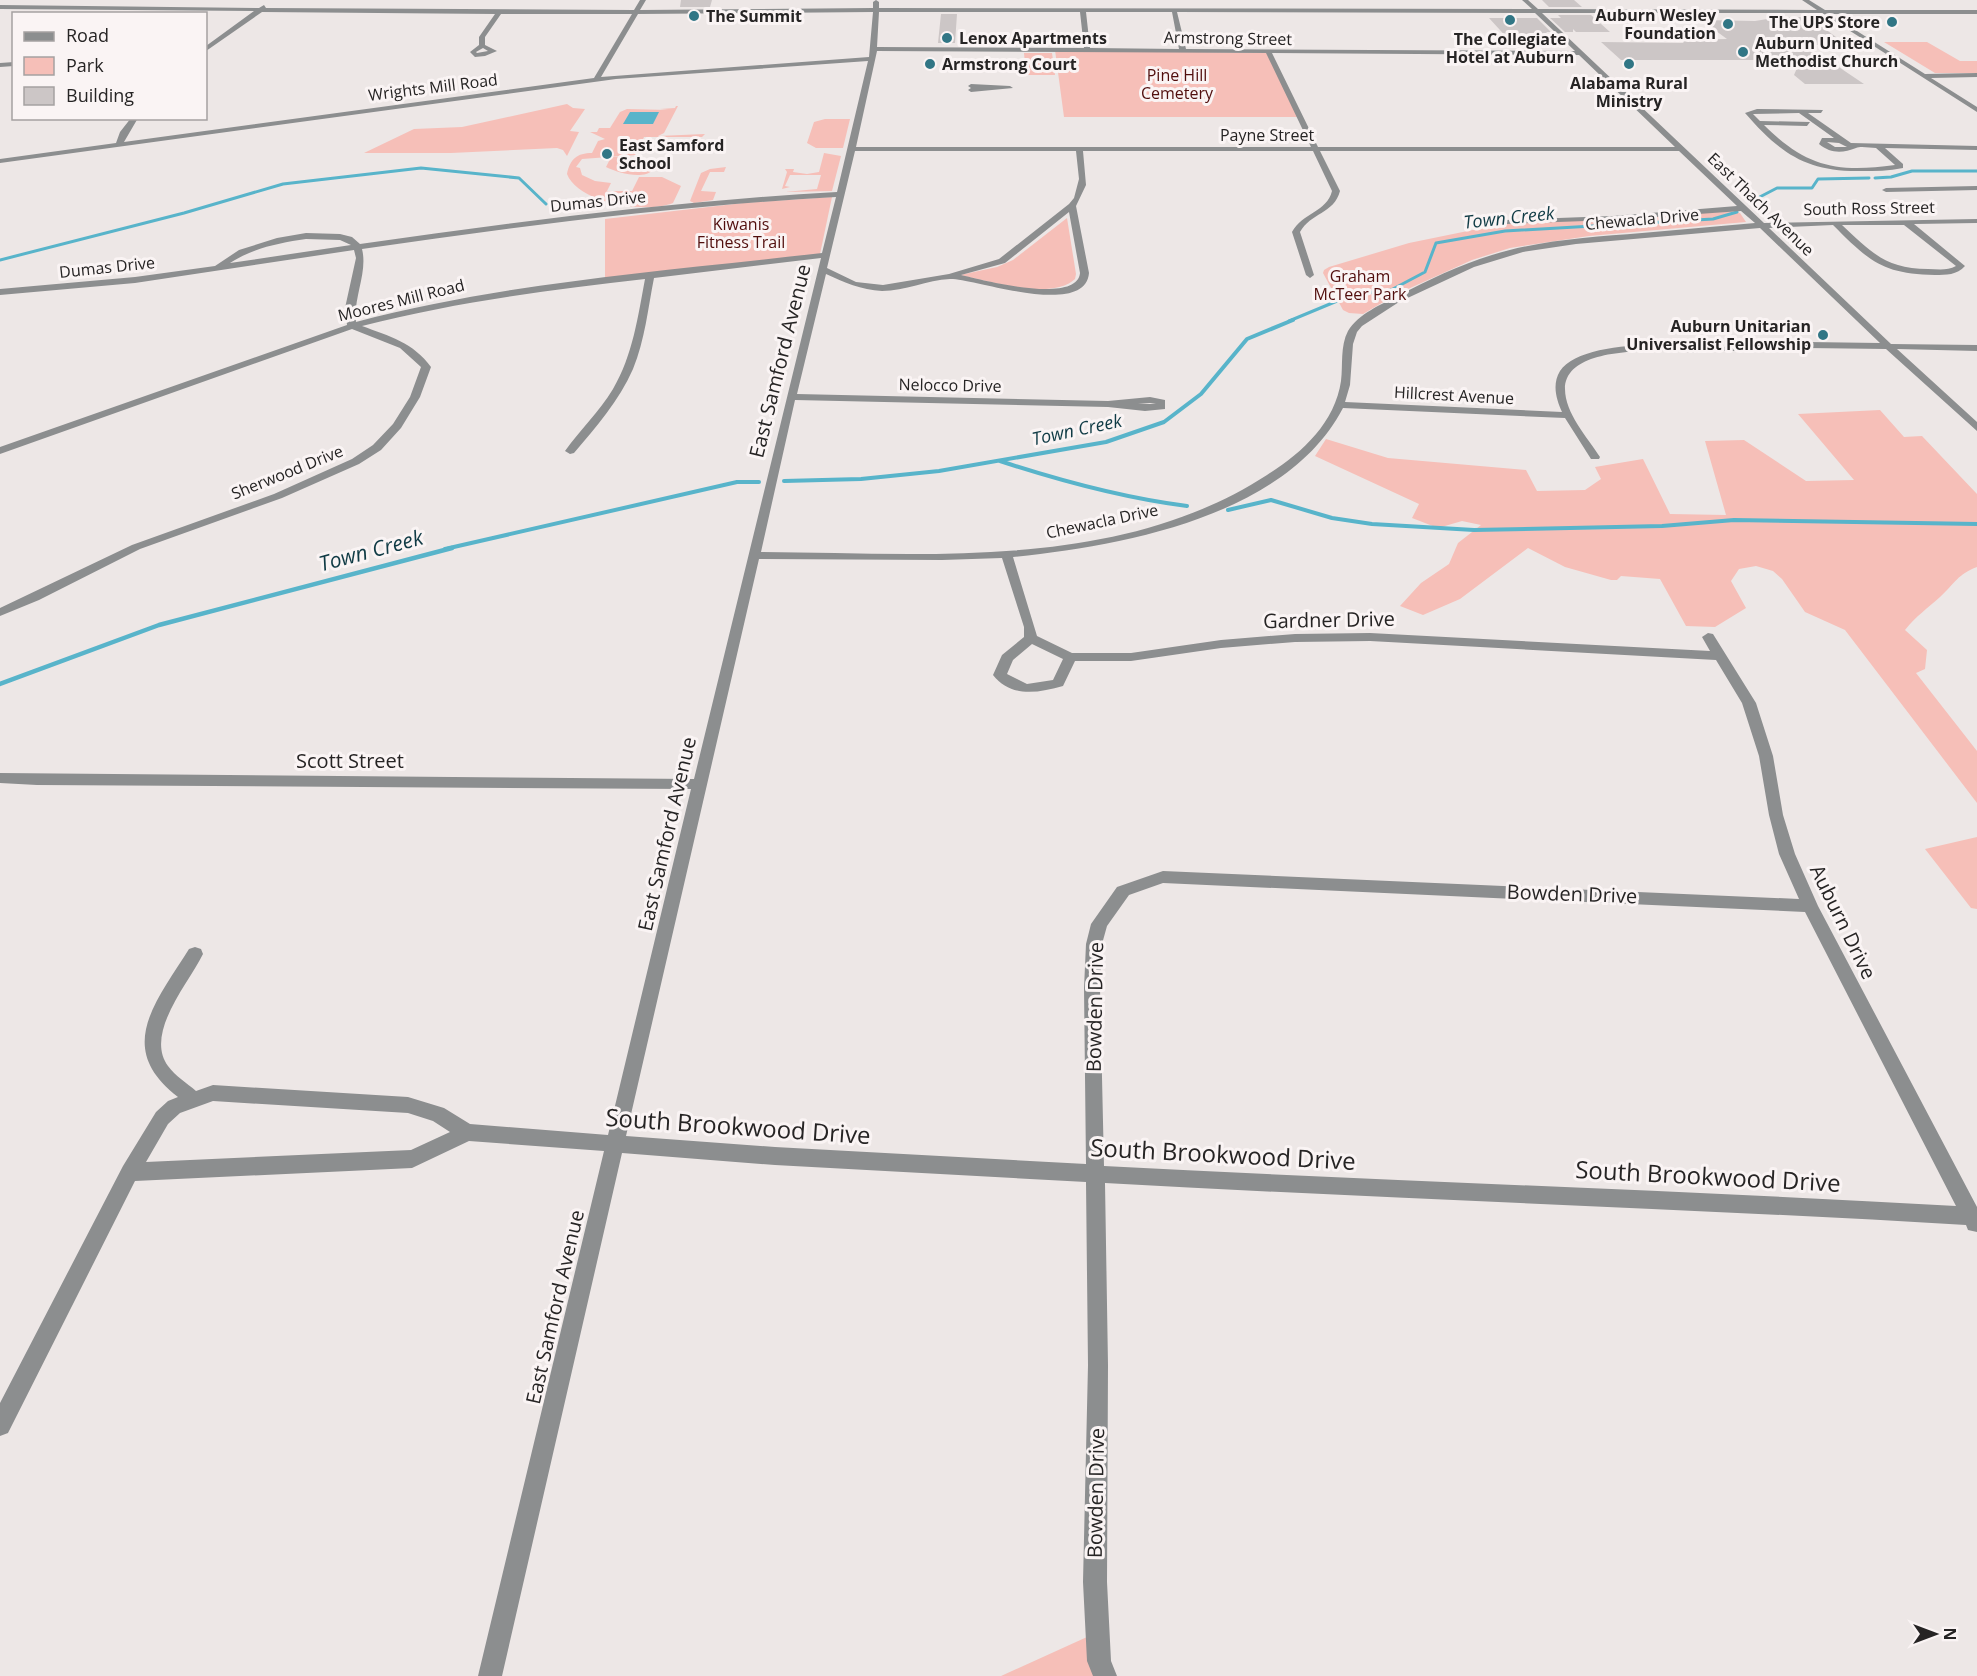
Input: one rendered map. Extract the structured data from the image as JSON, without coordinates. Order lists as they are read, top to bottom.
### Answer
{
  "streets": {
    "street": [
      "Armstrong Street",
      "Wrights Mill Road",
      "Payne Street",
      "Dumas Drive",
      "East Thach Avenue",
      "South Ross Street",
      "Chewacla Drive",
      "Moores Mill Road",
      "East Samford Avenue",
      "Nelocco Drive",
      "Hillcrest Avenue",
      "Sherwood Drive",
      "Gardner Drive",
      "Scott Street",
      "Bowden Drive",
      "Auburn Drive",
      "South Brookwood Drive"
    ]
  },
  "crossings": [
    ["Armstrong Street", "East Thach Avenue"],
    ["Armstrong Street", "East Samford Avenue"],
    ["Wrights Mill Road", "East Samford Avenue"],
    ["Payne Street", "East Thach Avenue"],
    ["Payne Street", "East Samford Avenue"],
    ["Dumas Drive", "East Samford Avenue"],
    ["East Thach Avenue", "South Ross Street"],
    ["East Thach Avenue", "Chewacla Drive"],
    ["South Ross Street", "Chewacla Drive"],
    ["Chewacla Drive", "East Samford Avenue"],
    ["Chewacla Drive", "Hillcrest Avenue"],
    ["Moores Mill Road", "East Samford Avenue"],
    ["Moores Mill Road", "Sherwood Drive"],
    ["East Samford Avenue", "Nelocco Drive"],
    ["East Samford Avenue", "Scott Street"],
    ["East Samford Avenue", "South Brookwood Drive"],
    ["Gardner Drive", "Auburn Drive"],
    ["Bowden Drive", "Auburn Drive"],
    ["Bowden Drive", "South Brookwood Drive"],
    ["Auburn Drive", "South Brookwood Drive"]
  ],
  "water": ["Town Creek"],
  "parks": ["Pine Hill Cemetery", "Kiwanis Fitness Trail", "Graham McTeer Park"],
  "places": [
    "The Summit",
    "The Collegiate Hotel at Auburn",
    "The UPS Store",
    "Auburn Wesley Foundation",
    "Lenox Apartments",
    "Auburn United Methodist Church",
    "Armstrong Court",
    "Alabama Rural Ministry",
    "East Samford School",
    "Auburn Unitarian Universalist Fellowship"
  ],
  "legend": ["Road", "Park", "Building"],
  "north": "right"
}
